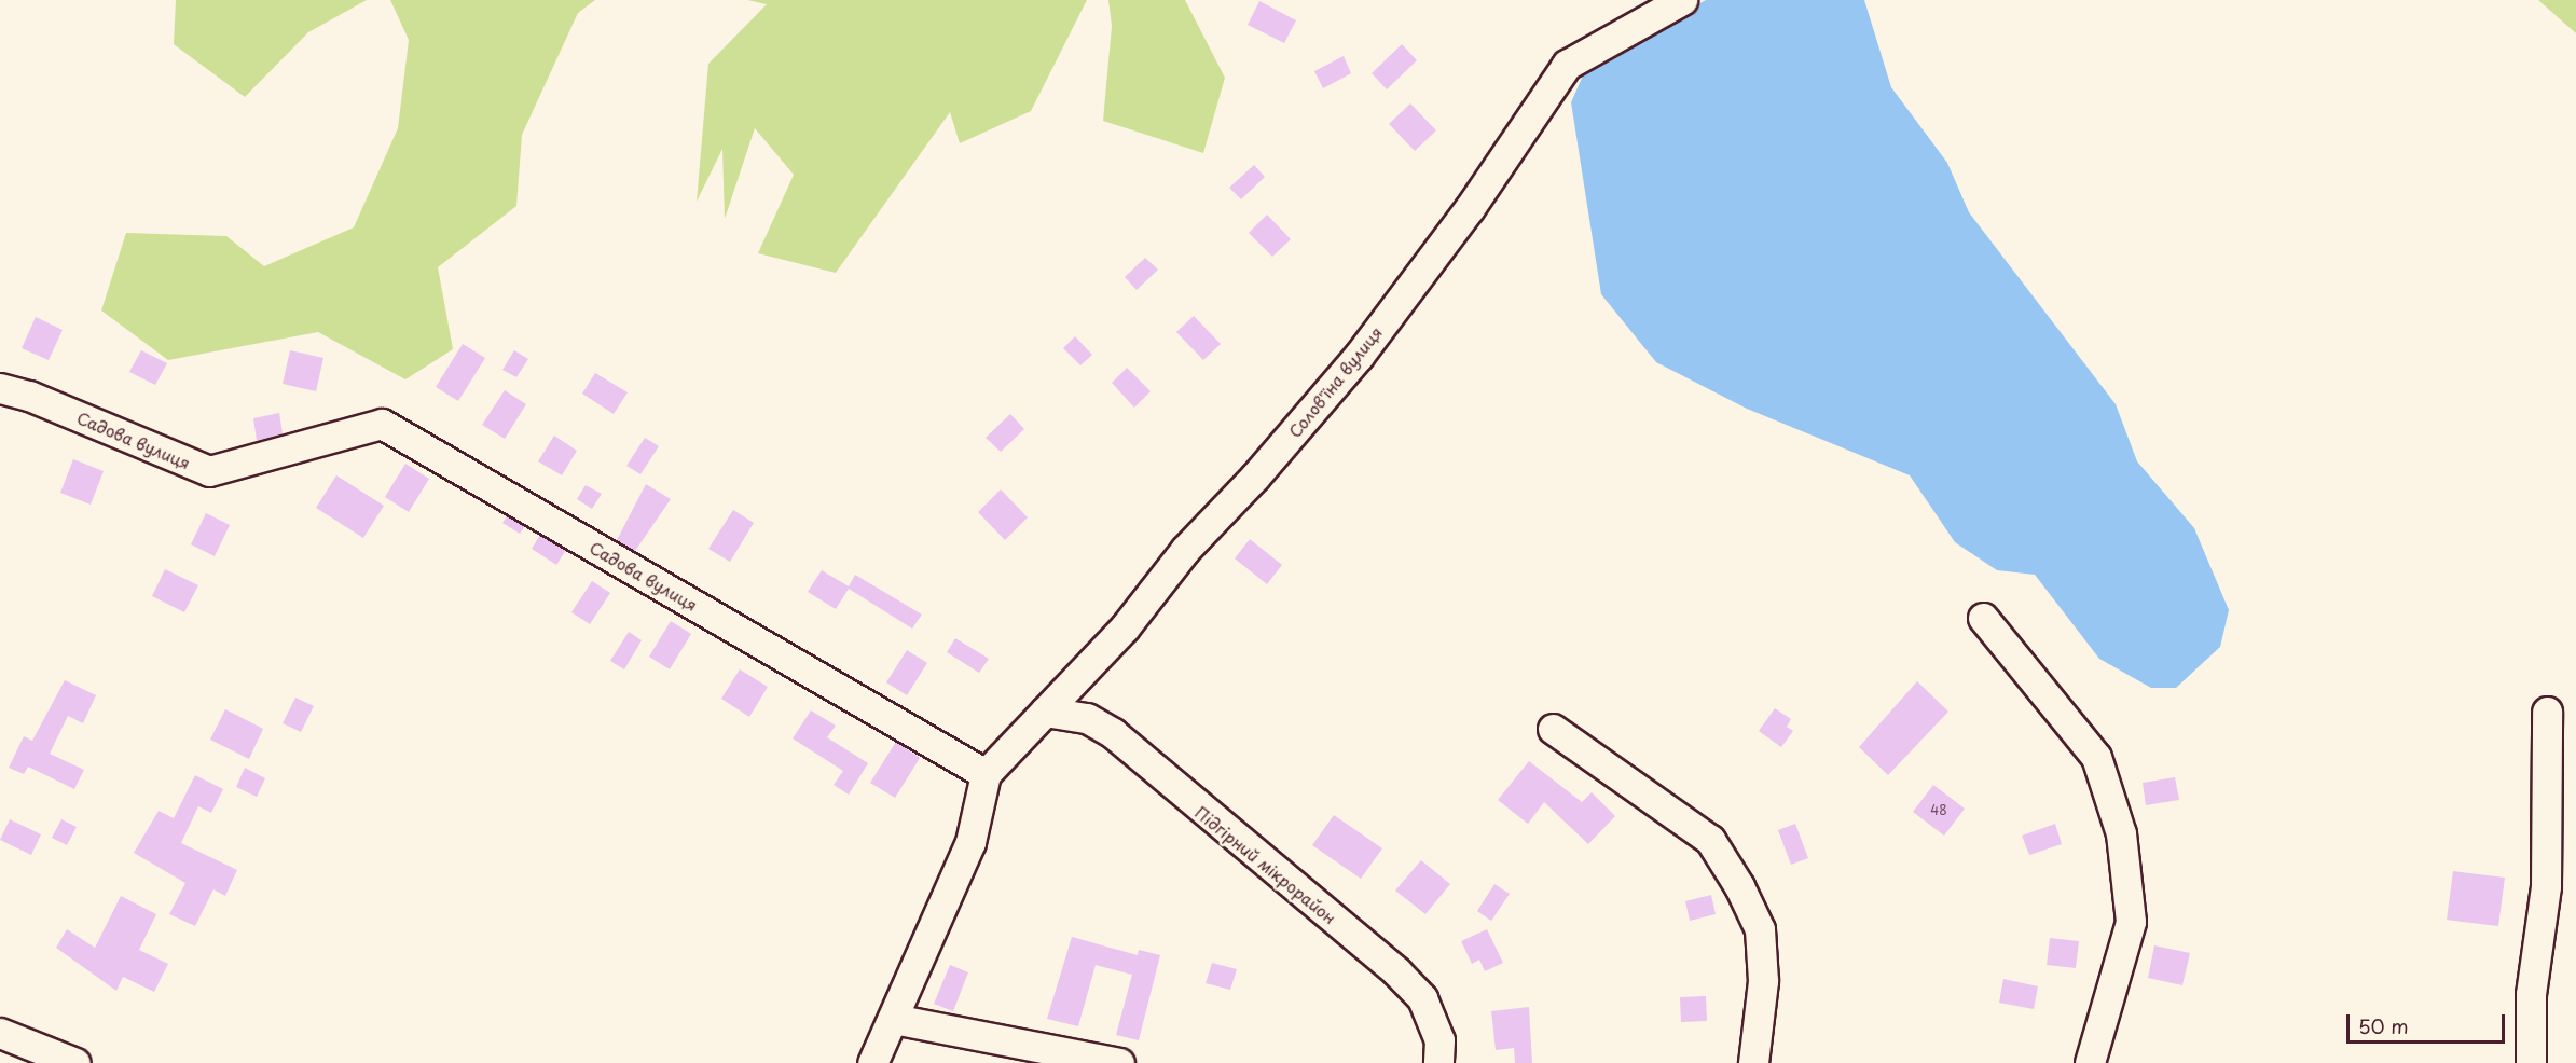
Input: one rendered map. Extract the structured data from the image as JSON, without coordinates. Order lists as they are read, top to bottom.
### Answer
{
  "streets": {
    "street": ["Солов'їна вулиця", "Садова вулиця", "Підгірний мікрорайон"]
  },
  "crossings": [
    ["Солов'їна вулиця", "Садова вулиця"],
    ["Солов'їна вулиця", "Підгірний мікрорайон"]
  ],
  "house_numbers": ["48"],
  "scale_bar": "50 m"
}
